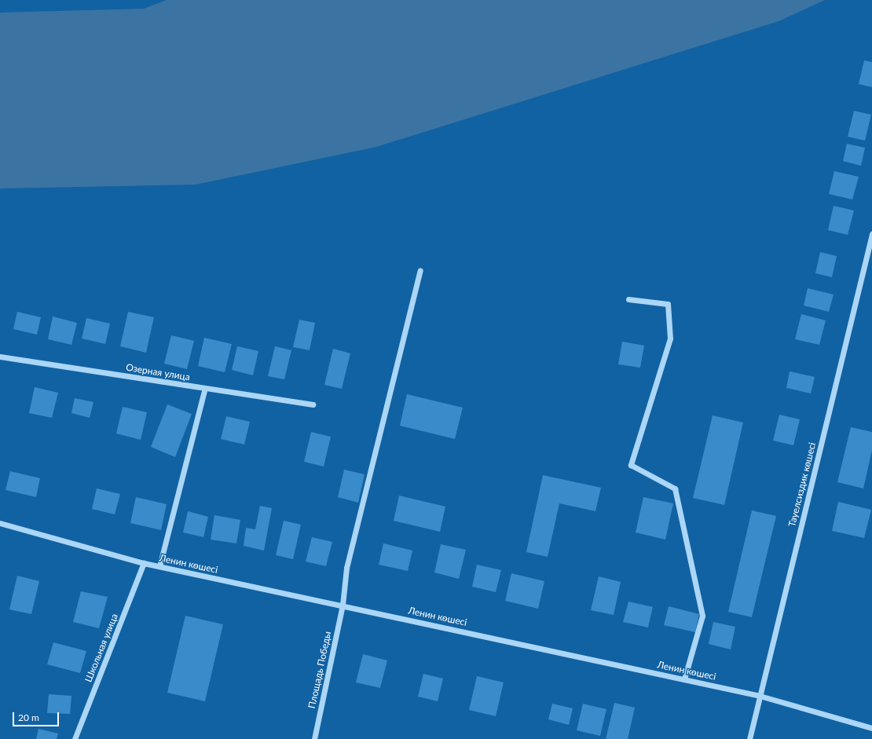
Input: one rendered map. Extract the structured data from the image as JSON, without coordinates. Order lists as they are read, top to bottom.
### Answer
{
  "streets": {
    "street": [
      "Озерная улица",
      "Тауелсиздик көшесі",
      "Ленин көшесі",
      "Школьная улица",
      "Площадь Победы"
    ]
  },
  "crossings": [
    ["Тауелсиздик көшесі", "Ленин көшесі"],
    ["Ленин көшесі", "Школьная улица"],
    ["Ленин көшесі", "Площадь Победы"]
  ],
  "scale_bar": "20 m"
}
